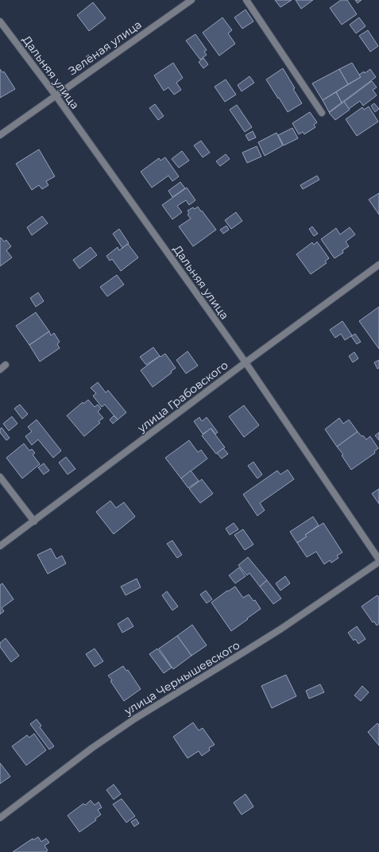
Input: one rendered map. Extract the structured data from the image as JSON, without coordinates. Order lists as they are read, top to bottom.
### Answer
{
  "streets": {
    "street": [
      "Зелёная улица",
      "Дальняя улица",
      "улица Грабовского",
      "улица Чернышевского"
    ]
  },
  "crossings": [
    ["Зелёная улица", "Дальняя улица"],
    ["Дальняя улица", "улица Грабовского"]
  ]
}
